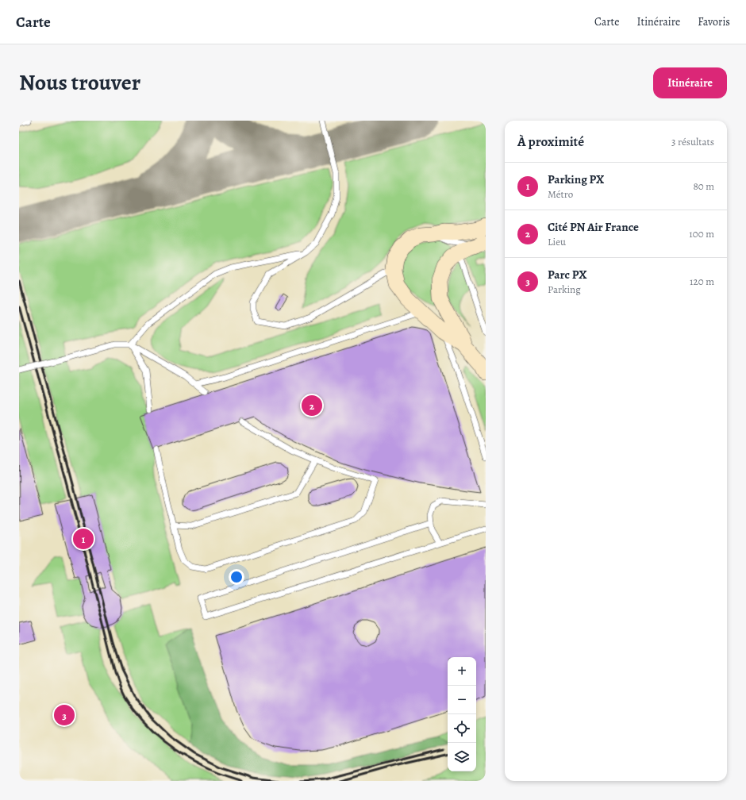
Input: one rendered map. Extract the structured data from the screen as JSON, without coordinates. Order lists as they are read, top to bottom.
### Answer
{
  "page": {
    "header": "Carte",
    "nav": ["Carte", "Itinéraire", "Favoris"],
    "title": "Nous trouver",
    "buttons": "Itinéraire",
    "heading": ["À proximité", "3 résultats"],
    "list": [
      {
        "mark": "1",
        "name": "Parking PX",
        "note": "Métro",
        "value": "80 m"
      },
      {
        "mark": "2",
        "name": "Cité PN Air France",
        "note": "Lieu",
        "value": "100 m"
      },
      {
        "mark": "3",
        "name": "Parc PX",
        "note": "Parking",
        "value": "120 m"
      }
    ],
    "pins": ["2", "1", "3"],
    "map_buttons": ["+", "−"]
  }
}
